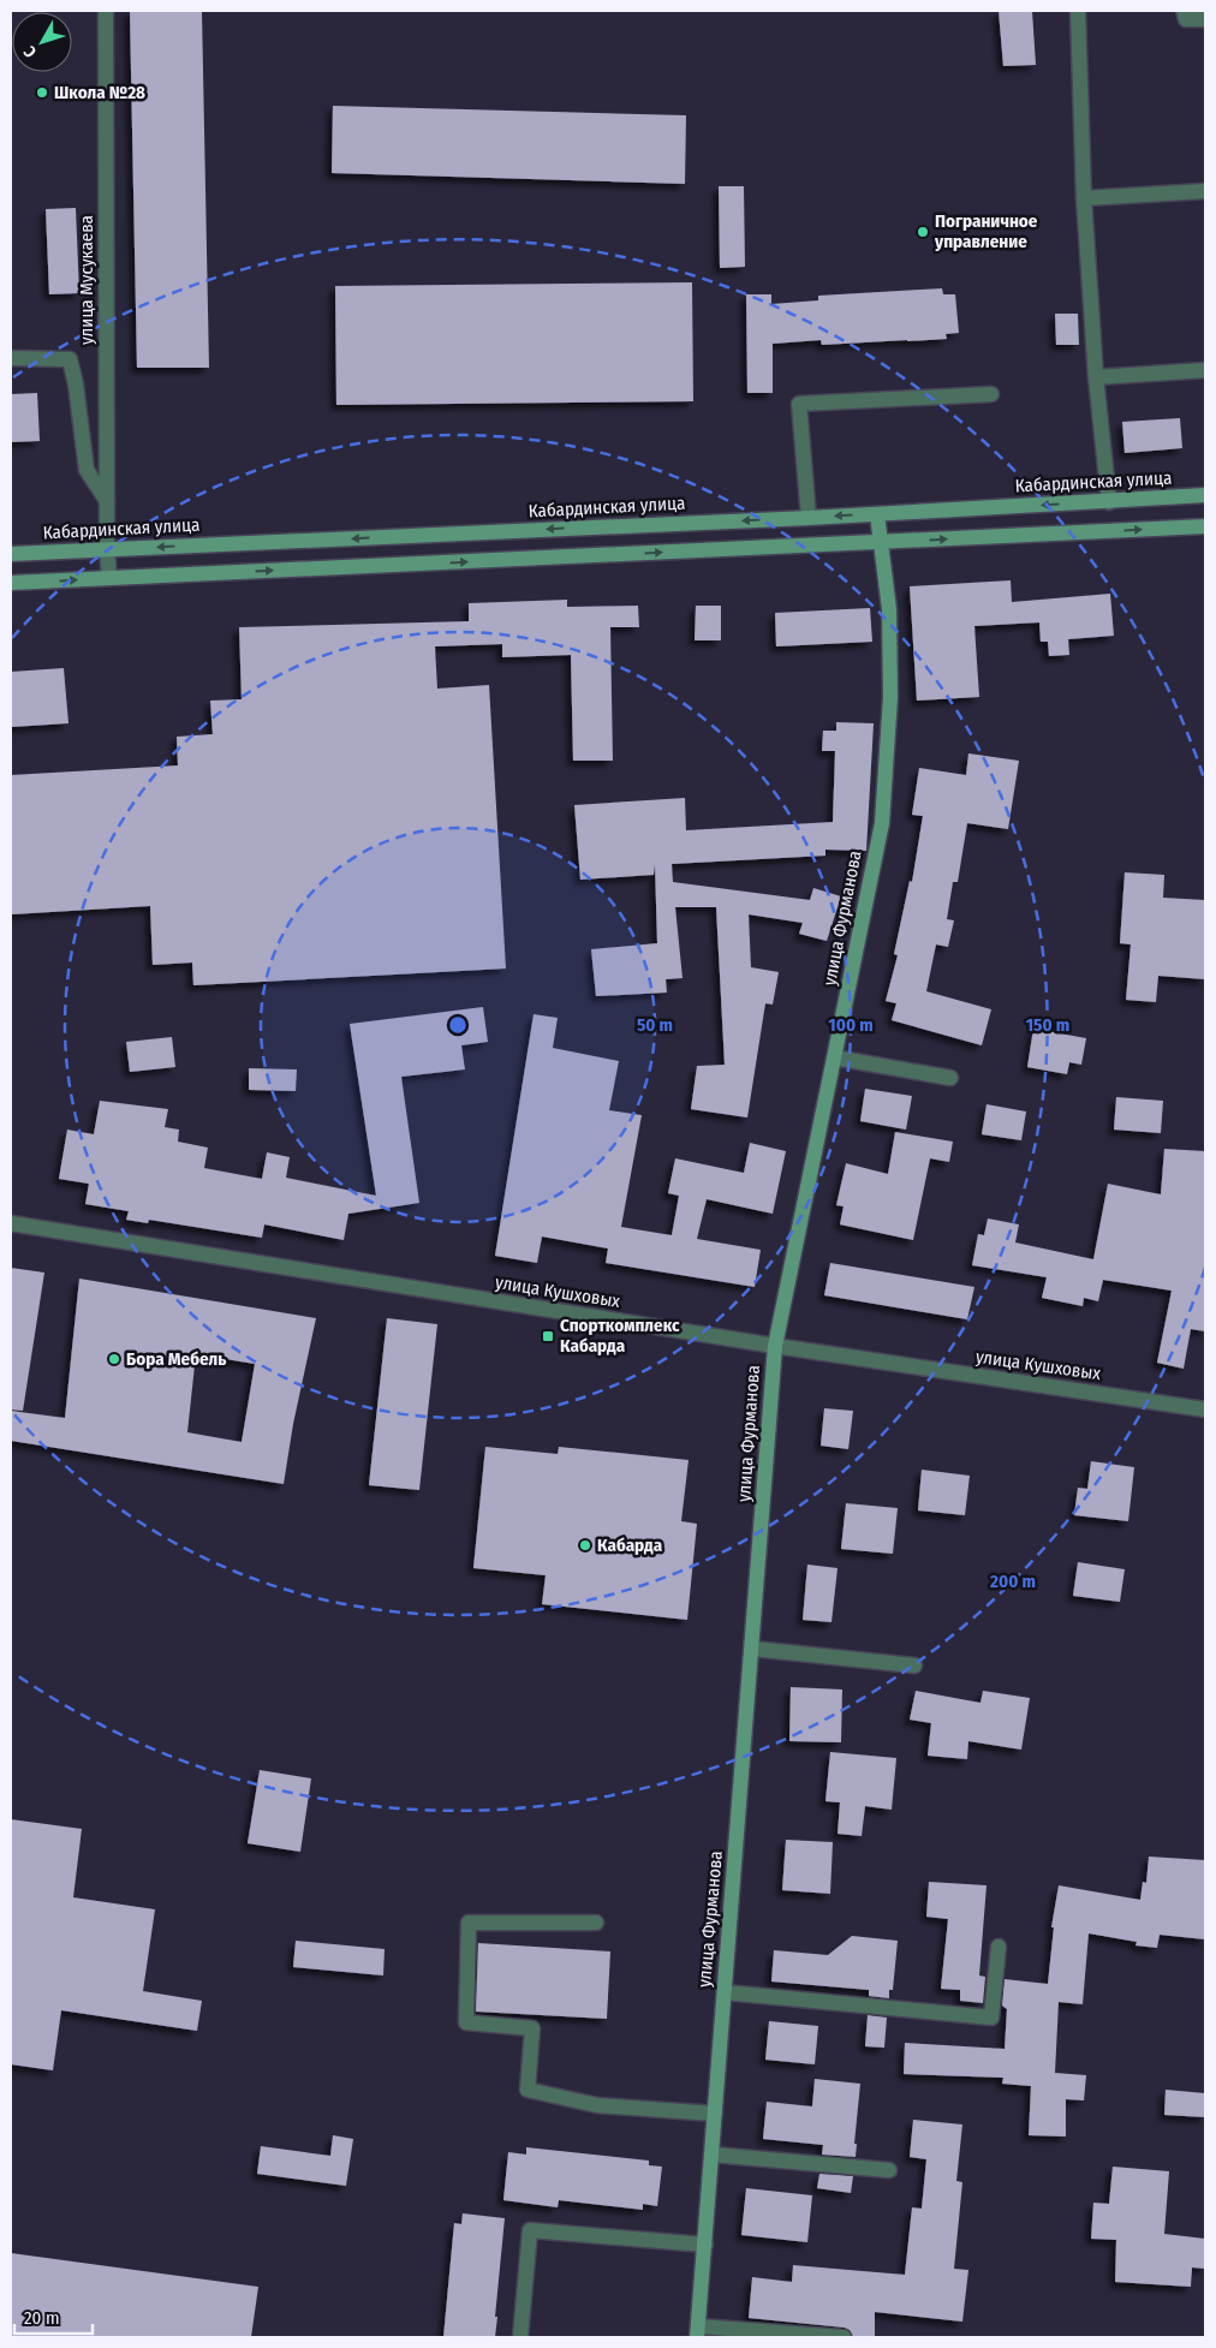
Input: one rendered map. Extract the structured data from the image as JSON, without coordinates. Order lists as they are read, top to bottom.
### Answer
{
  "streets": {
    "main road": ["Кабардинская улица", "улица Фурманова"],
    "street": ["улица Мусукаева", "улица Кушховых"]
  },
  "crossings": [
    ["улица Мусукаева", "Кабардинская улица"],
    ["Кабардинская улица", "улица Фурманова"],
    ["улица Фурманова", "улица Кушховых"]
  ],
  "places": {
    "other": [
      "Школа №28",
      "Пограничное управление",
      "Бора Мебель",
      "Кабарда"
    ],
    "transit": ["Спорткомплекс Кабарда"]
  },
  "scale_bar": "20 m",
  "north": "bottom left",
  "rings": [
    "50 m",
    "100 m",
    "150 m",
    "200 m"
  ]
}
